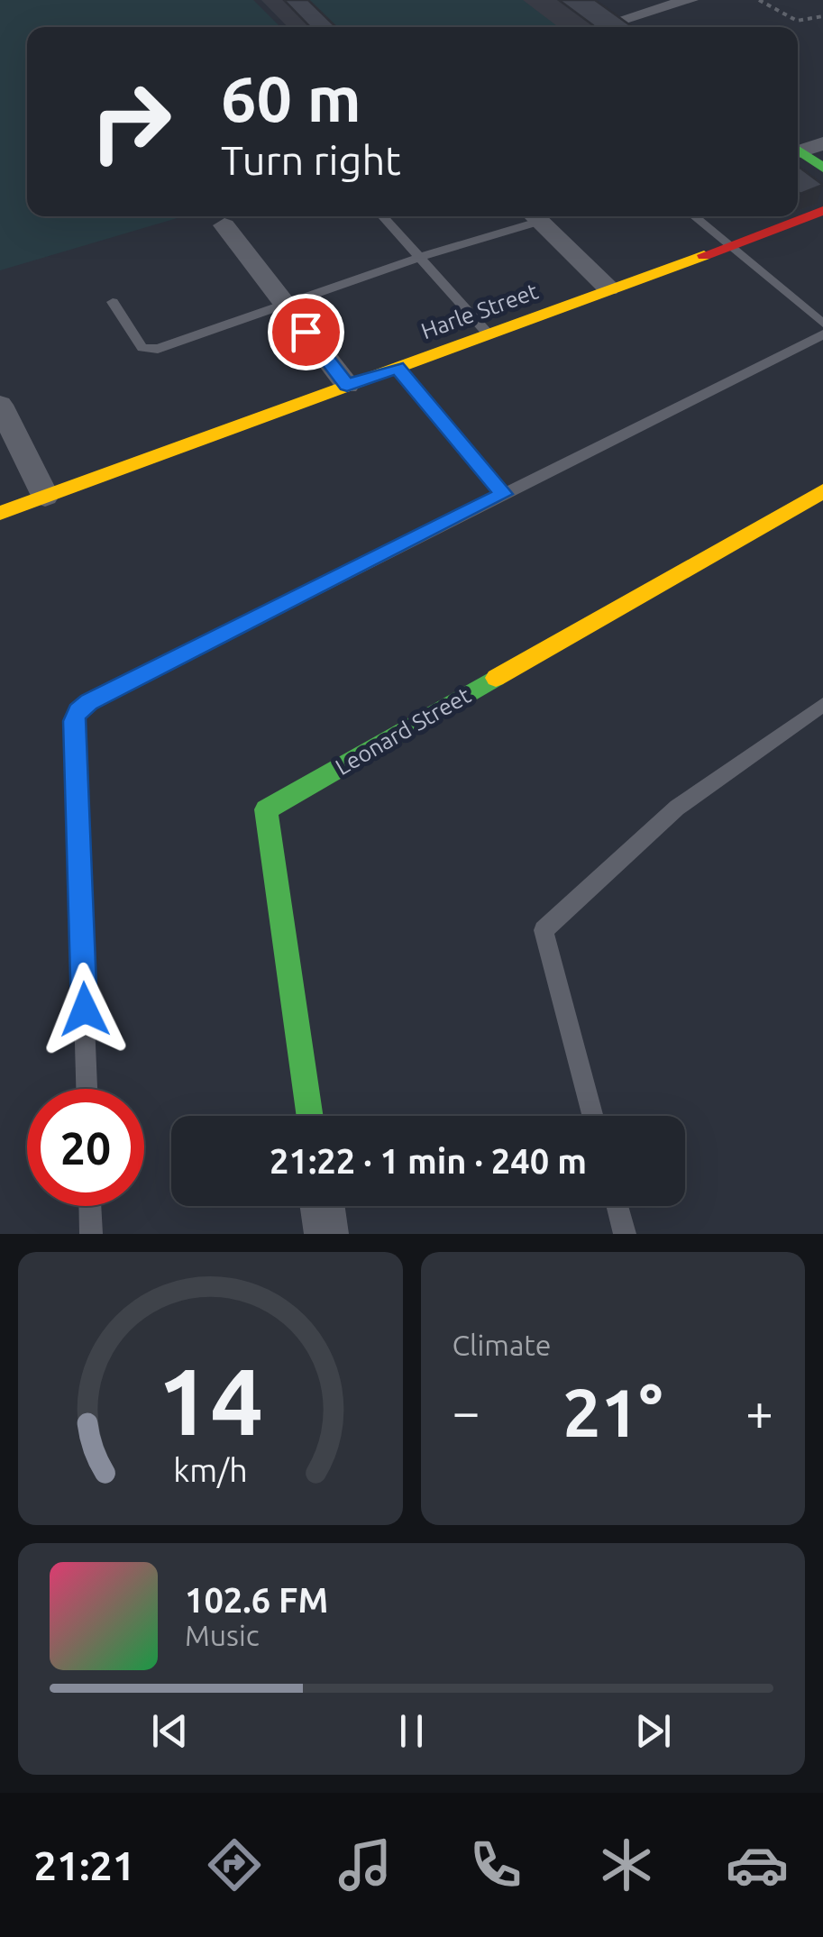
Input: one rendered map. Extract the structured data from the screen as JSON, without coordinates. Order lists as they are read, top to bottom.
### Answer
{
  "streets": {
    "street": ["Harle Street", "Leonard Street"]
  },
  "page": {
    "turn": ["60 m", "Turn right"],
    "limit": "20",
    "trip": "21:22 · 1 min · 240 m",
    "tile": "Climate",
    "heat": ["−", "21°", "+"],
    "song": ["102.6 FM", "Music"],
    "tabs": "21:21",
    "gauge": ["14", "km/h"]
  }
}
